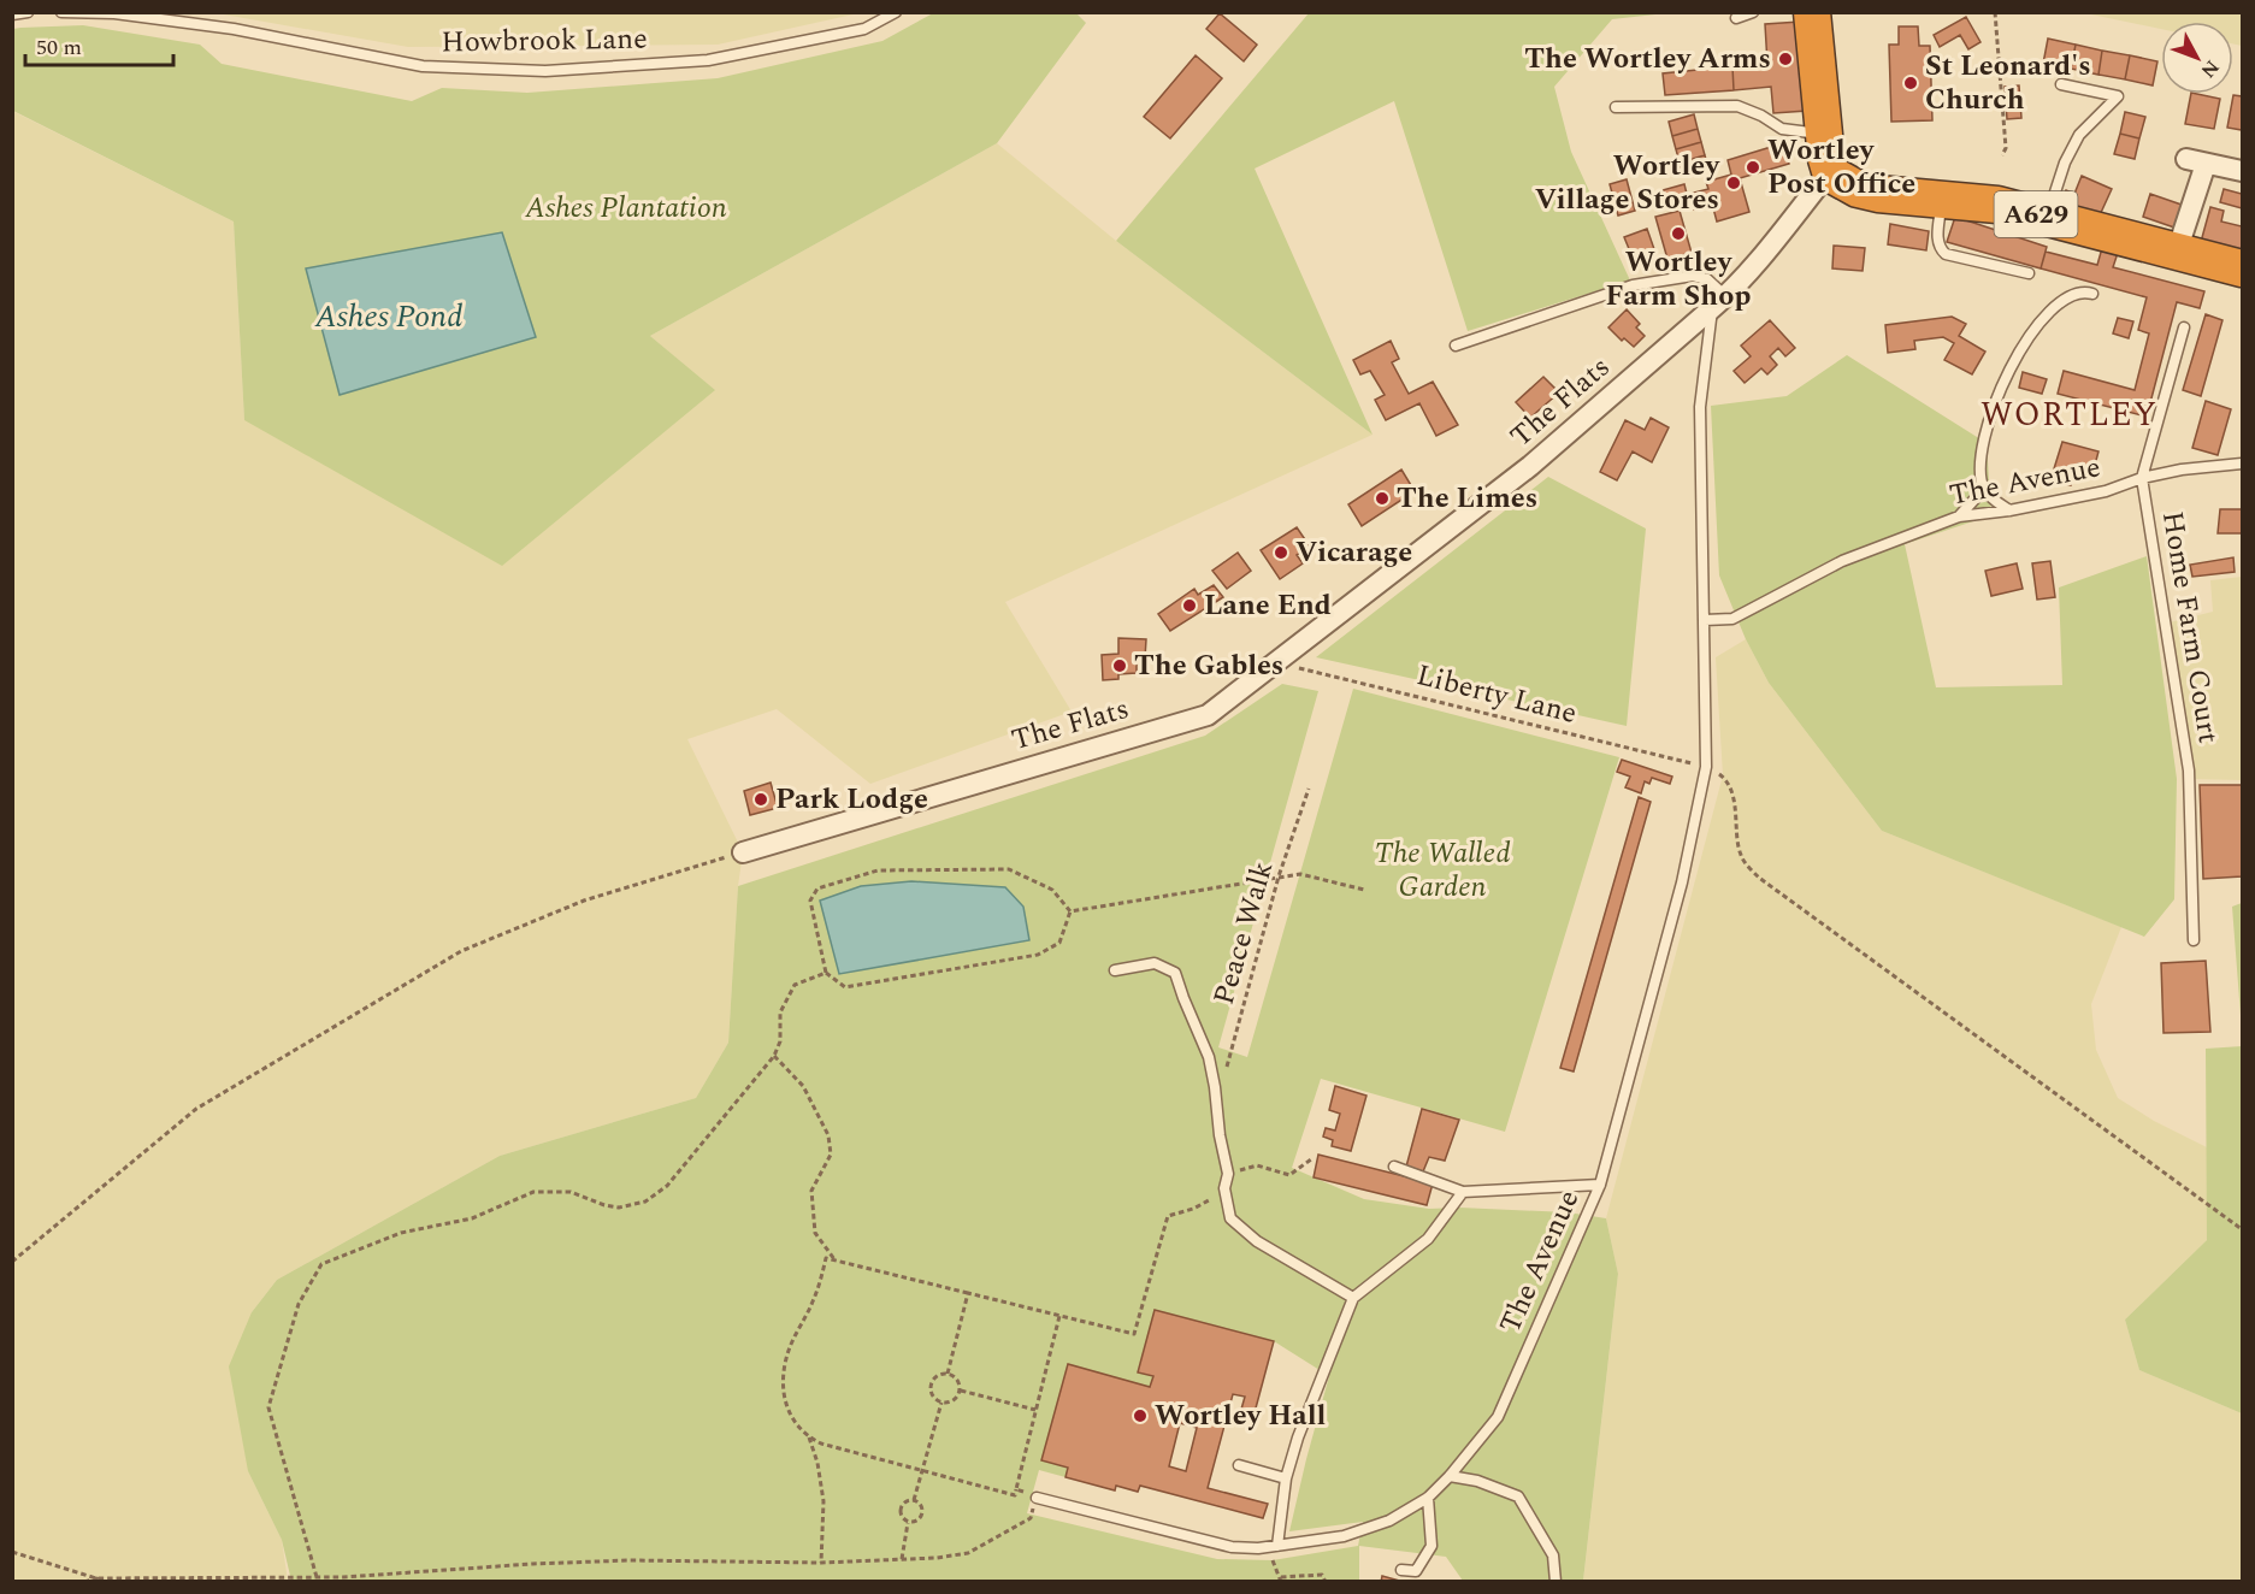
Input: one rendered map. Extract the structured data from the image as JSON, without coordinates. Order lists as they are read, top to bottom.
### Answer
{
  "streets": {
    "highway": ["A629"],
    "street": ["The Flats"],
    "lane": ["Howbrook Lane", "The Avenue", "Home Farm Court"],
    "path": ["Liberty Lane", "Peace Walk"]
  },
  "crossings": [
    ["A629", "The Flats"],
    ["The Flats", "The Avenue"],
    ["The Flats", "Liberty Lane"],
    ["The Avenue", "Home Farm Court"],
    ["The Avenue", "Liberty Lane"]
  ],
  "districts": ["WORTLEY"],
  "water": ["Ashes Pond"],
  "parks": ["Ashes Plantation", "The Walled Garden"],
  "places": [
    "The Wortley Arms",
    "St Leonard's Church",
    "Wortley Post Office",
    "Wortley Village Stores",
    "Wortley Farm Shop",
    "The Limes",
    "Vicarage",
    "Lane End",
    "The Gables",
    "Park Lodge",
    "Wortley Hall"
  ],
  "scale_bar": "50 m",
  "north": "bottom right"
}
